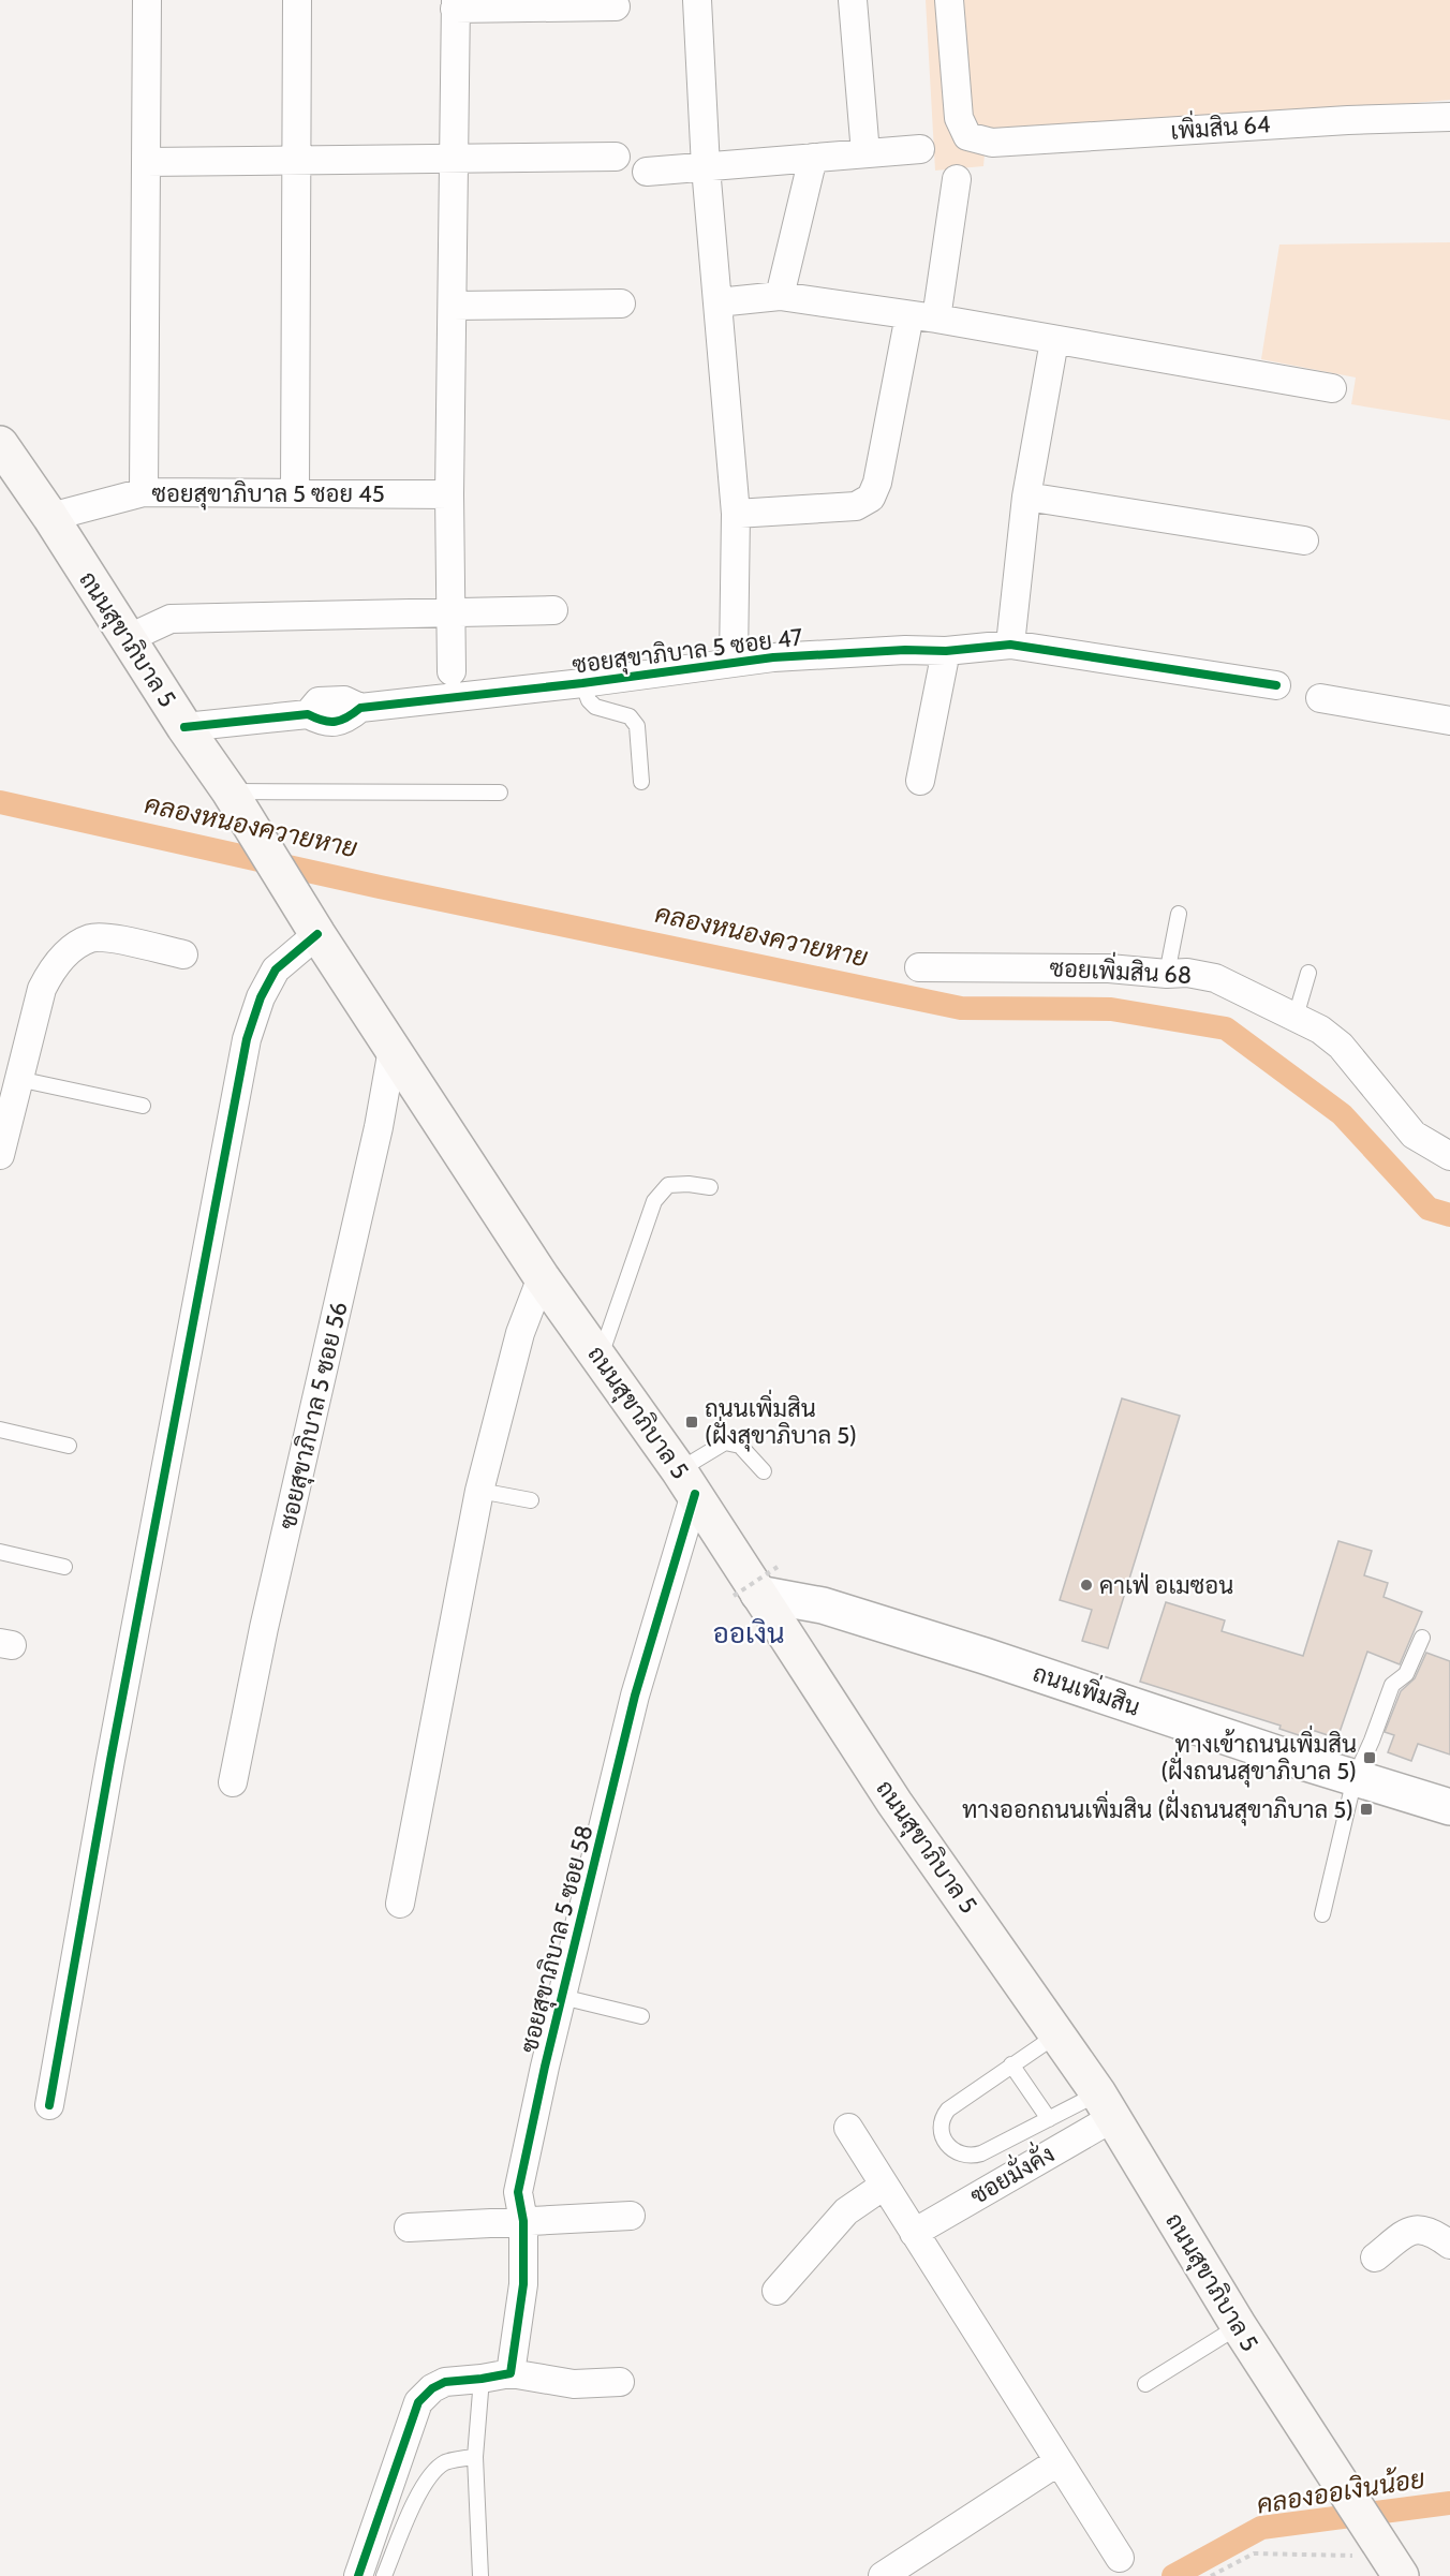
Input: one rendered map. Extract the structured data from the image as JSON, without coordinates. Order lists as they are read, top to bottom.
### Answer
{
  "streets": {
    "main road": ["ถนนสุขาภิบาล 5"],
    "street": [
      "เพิ่มสิน 64",
      "ซอยสุขาภิบาล 5 ซอย 45",
      "ซอยสุขาภิบาล 5 ซอย 47",
      "ซอยเพิ่มสิน 68",
      "ซอยสุขาภิบาล 5 ซอย 56",
      "ถนนเพิ่มสิน",
      "ซอยสุขาภิบาล 5 ซอย 58",
      "ซอยมั่งคั่ง"
    ]
  },
  "crossings": [
    ["ซอยสุขาภิบาล 5 ซอย 45", "ถนนสุขาภิบาล 5"],
    ["ถนนสุขาภิบาล 5", "ซอยสุขาภิบาล 5 ซอย 47"],
    ["ถนนสุขาภิบาล 5", "ซอยสุขาภิบาล 5 ซอย 56"],
    ["ถนนสุขาภิบาล 5", "ถนนเพิ่มสิน"],
    ["ถนนสุขาภิบาล 5", "ซอยสุขาภิบาล 5 ซอย 58"],
    ["ถนนสุขาภิบาล 5", "ซอยมั่งคั่ง"]
  ],
  "districts": ["ออเงิน"],
  "water": ["คลองหนองควายหาย", "คลองออเงินน้อย"],
  "places": {
    "transit": ["ถนนเพิ่มสิน (ฝั่งสุขาภิบาล 5)", "ทางเข้าถนนเพิ่มสิน (ฝั่งถนนสุขาภิบาล 5)", "ทางออกถนนเพิ่มสิน (ฝั่งถนนสุขาภิบาล 5)"],
    "other": ["คาเฟ่ อเมซอน"]
  }
}
